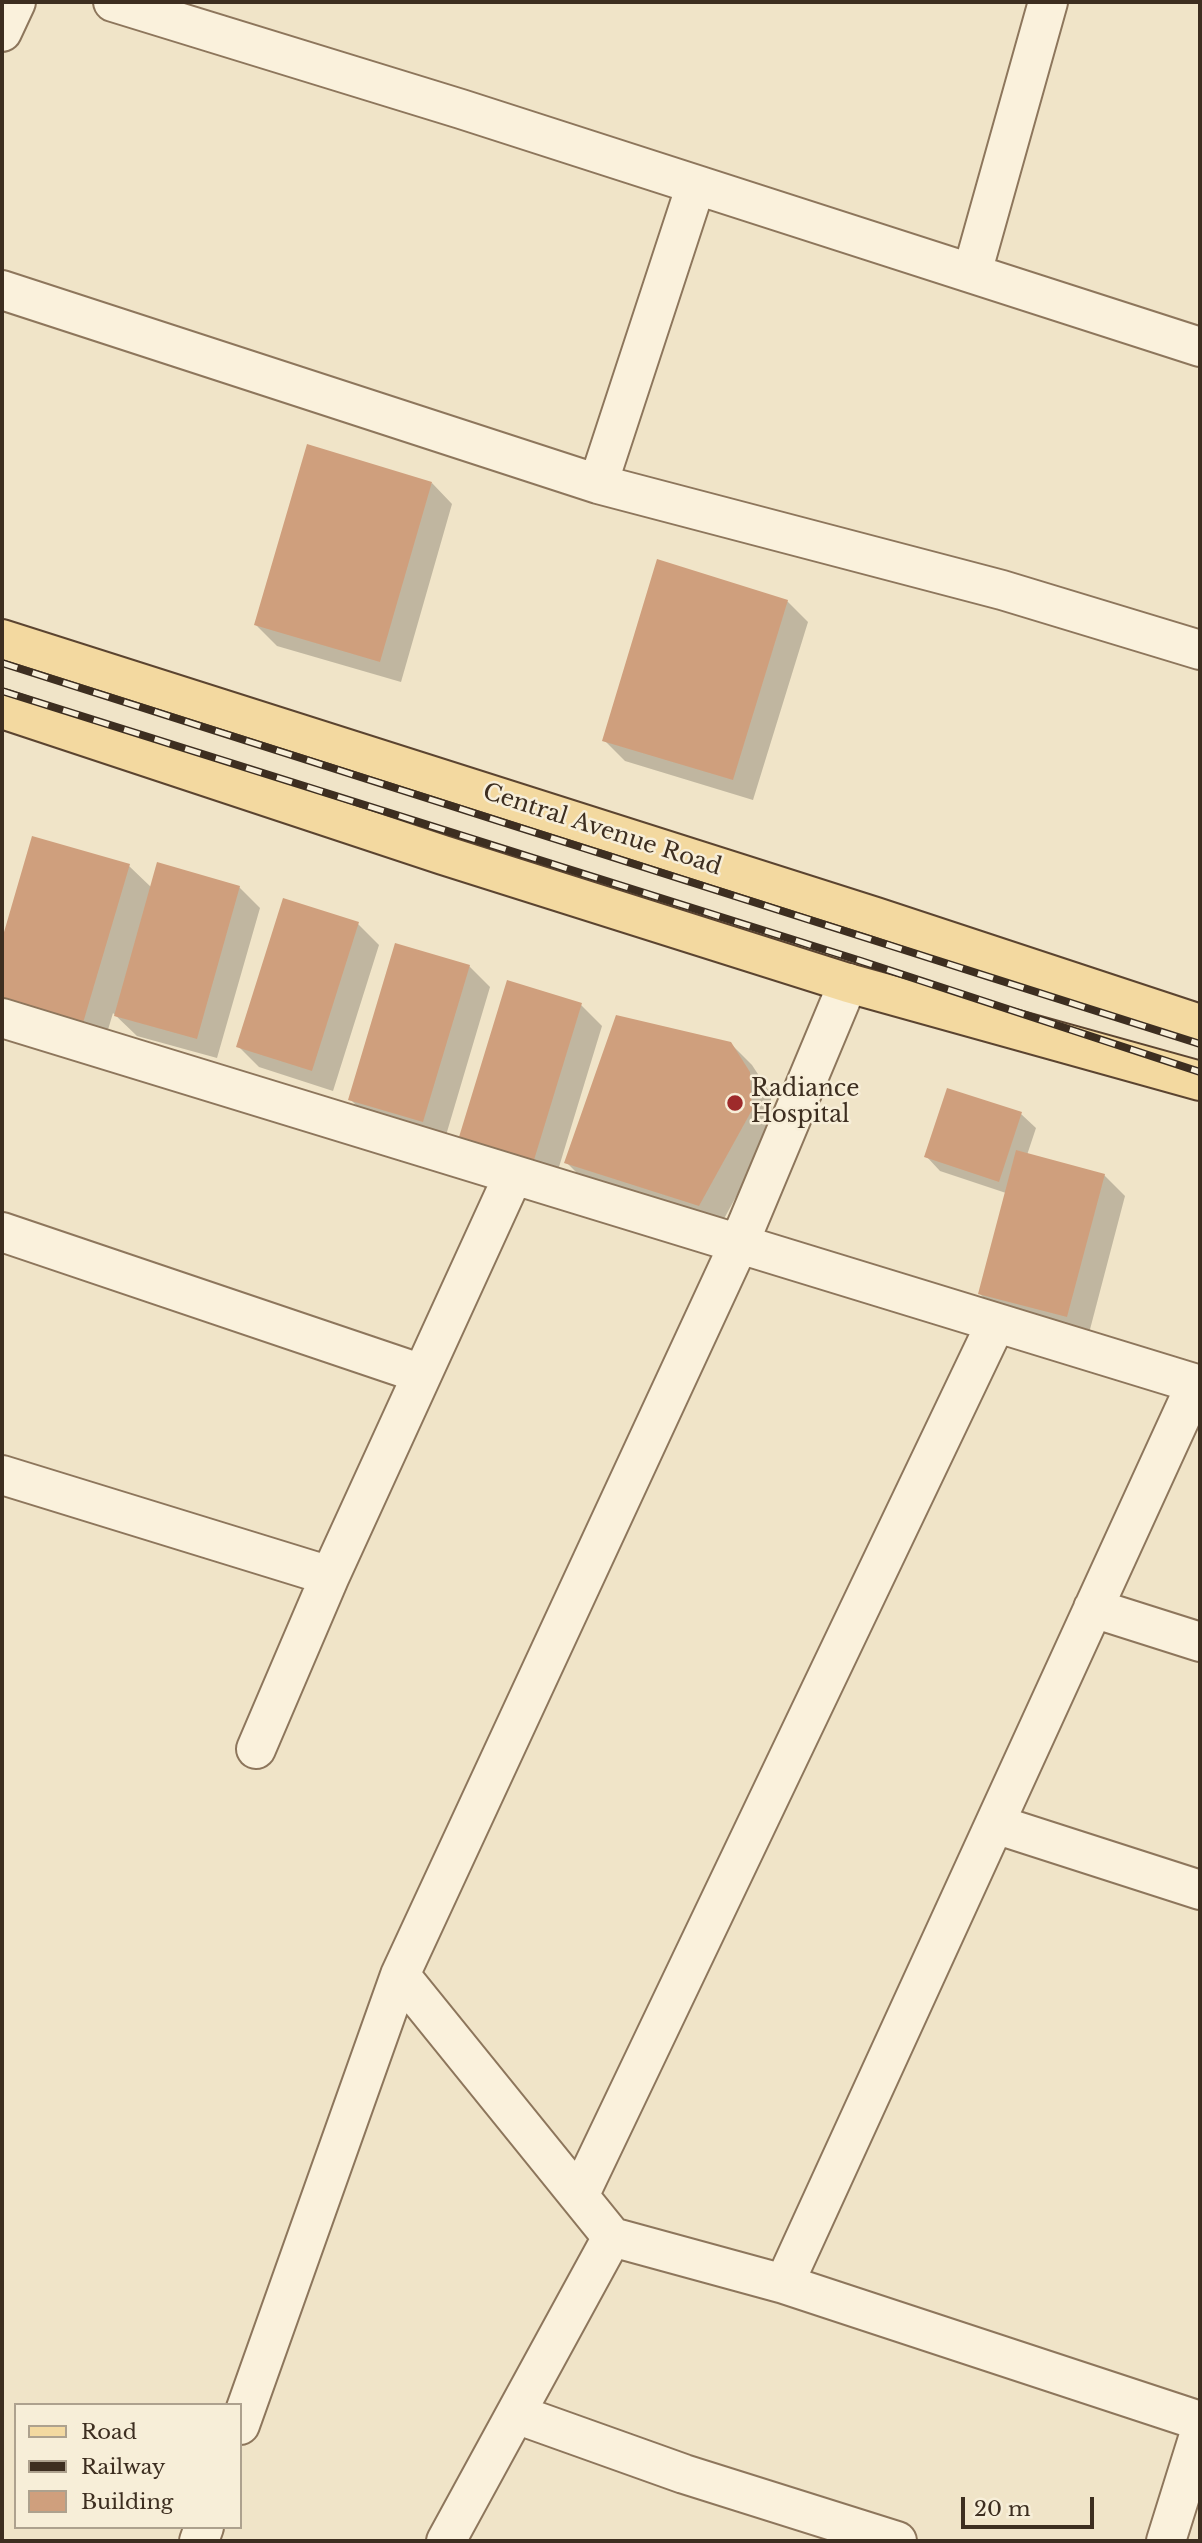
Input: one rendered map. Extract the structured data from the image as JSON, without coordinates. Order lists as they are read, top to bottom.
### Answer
{
  "streets": {
    "main road": ["Central Avenue Road"]
  },
  "places": ["Radiance Hospital"],
  "legend": ["Road", "Railway", "Building"],
  "scale_bar": "20 m"
}
